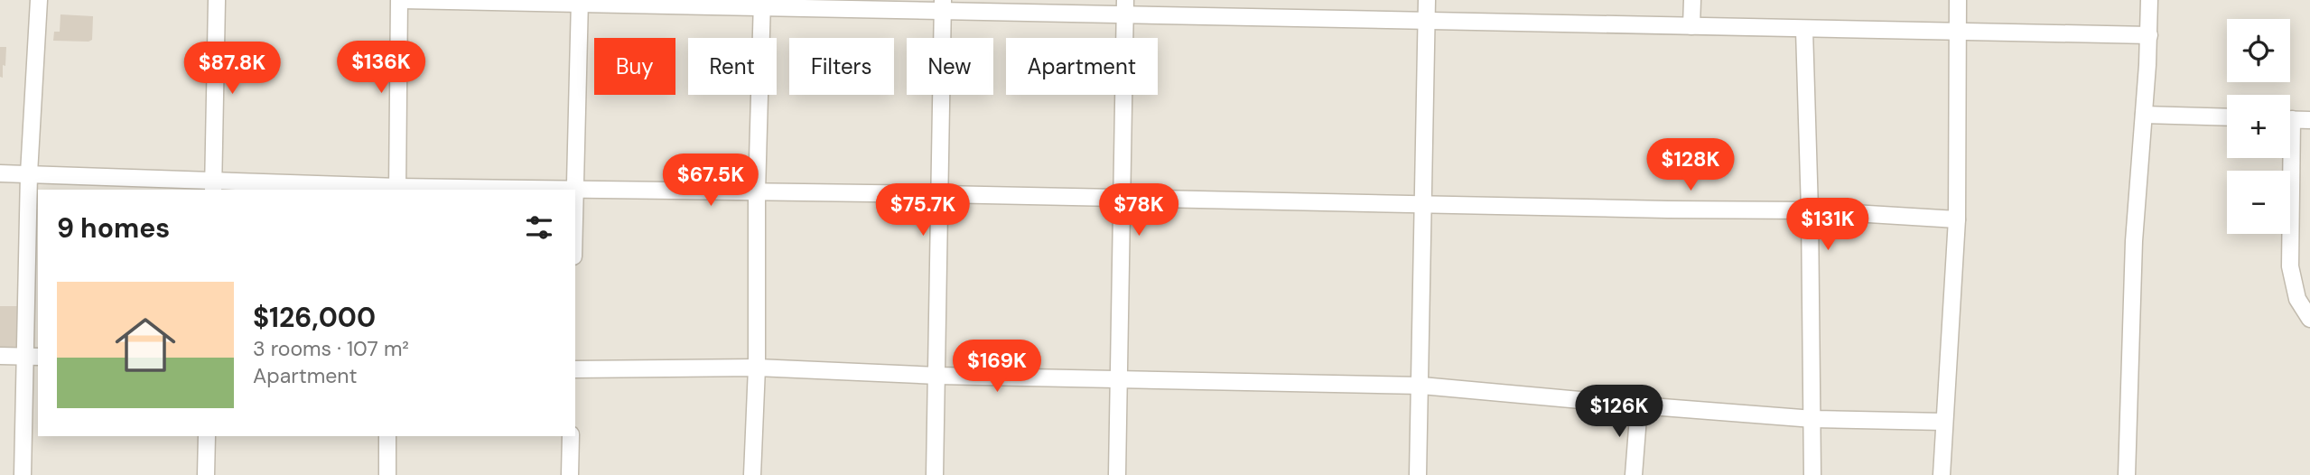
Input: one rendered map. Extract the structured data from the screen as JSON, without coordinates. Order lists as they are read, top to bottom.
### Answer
{
  "page": {
    "map_buttons": ["+", "−"],
    "chip": [
      "Buy",
      "Rent",
      "Filters",
      "New",
      "Apartment"
    ],
    "price": [
      "$136K",
      "$87.8K",
      "$128K",
      "$67.5K",
      "$75.7K",
      "$78K",
      "$131K",
      "$169K",
      "$126K"
    ],
    "heading": "9 homes",
    "list": [
      {
        "name": "$126,000",
        "note": "3 rooms · 107 m² · Apartment"
      }
    ]
  }
}
